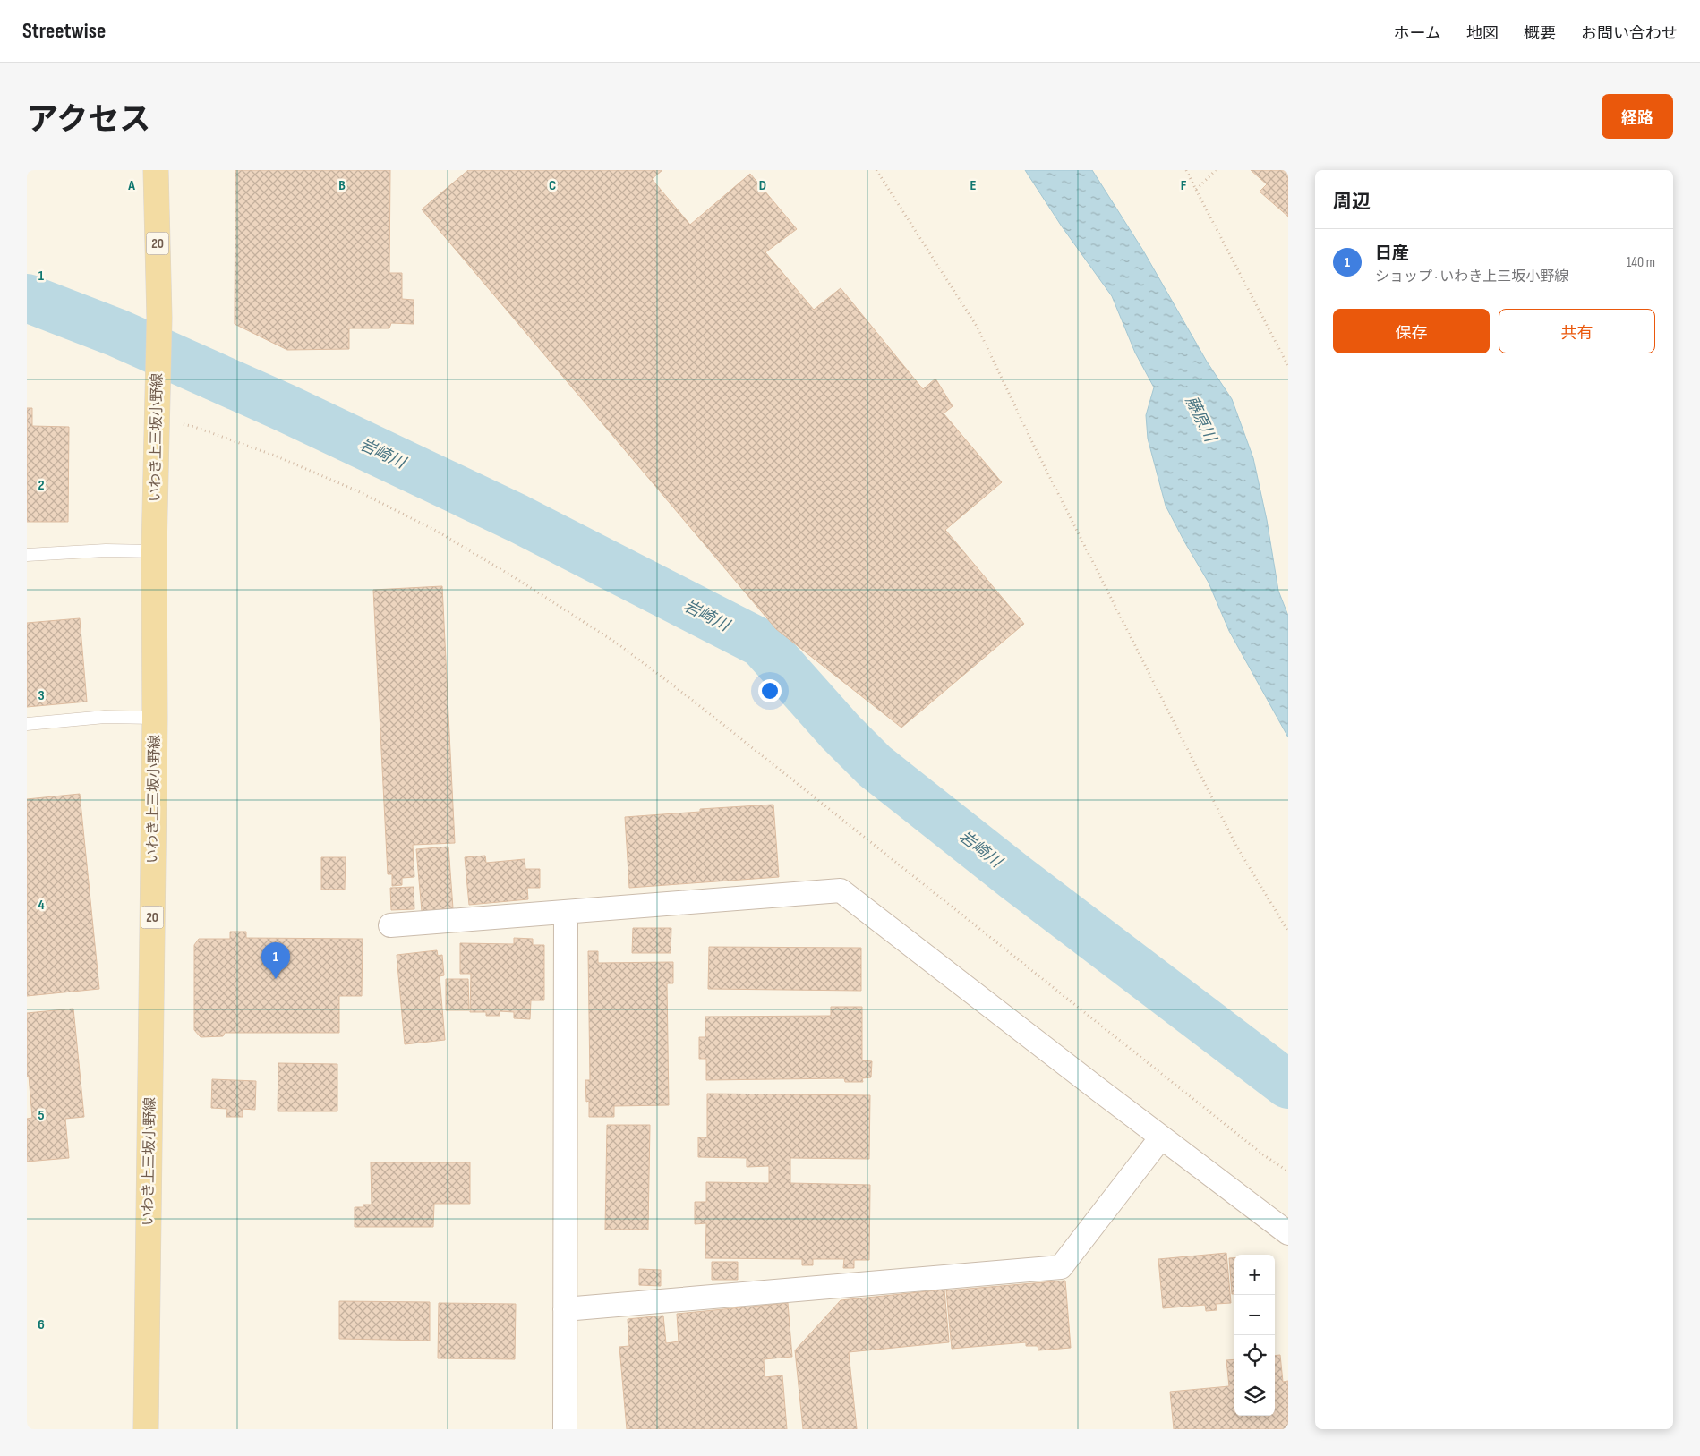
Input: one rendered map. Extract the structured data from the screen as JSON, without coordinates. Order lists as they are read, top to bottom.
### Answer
{
  "streets": {
    "main road": ["20", "いわき上三坂小野線"]
  },
  "water": ["藤原川", "岩崎川"],
  "page": {
    "header": "Streetwise",
    "nav": [
      "ホーム",
      "地図",
      "概要",
      "お問い合わせ"
    ],
    "title": "アクセス",
    "buttons": [
      "経路",
      ["保存", "共有"]
    ],
    "heading": "周辺",
    "list": [
      {
        "mark": "1",
        "name": "日産",
        "note": "ショップ · いわき上三坂小野線",
        "value": "140 m"
      }
    ],
    "pins": "1",
    "map_buttons": ["+", "−"]
  },
  "grid": {
    "columns": [
      "A",
      "B",
      "C",
      "D",
      "E",
      "F"
    ],
    "rows": [
      "1",
      "2",
      "3",
      "4",
      "5",
      "6"
    ]
  }
}
